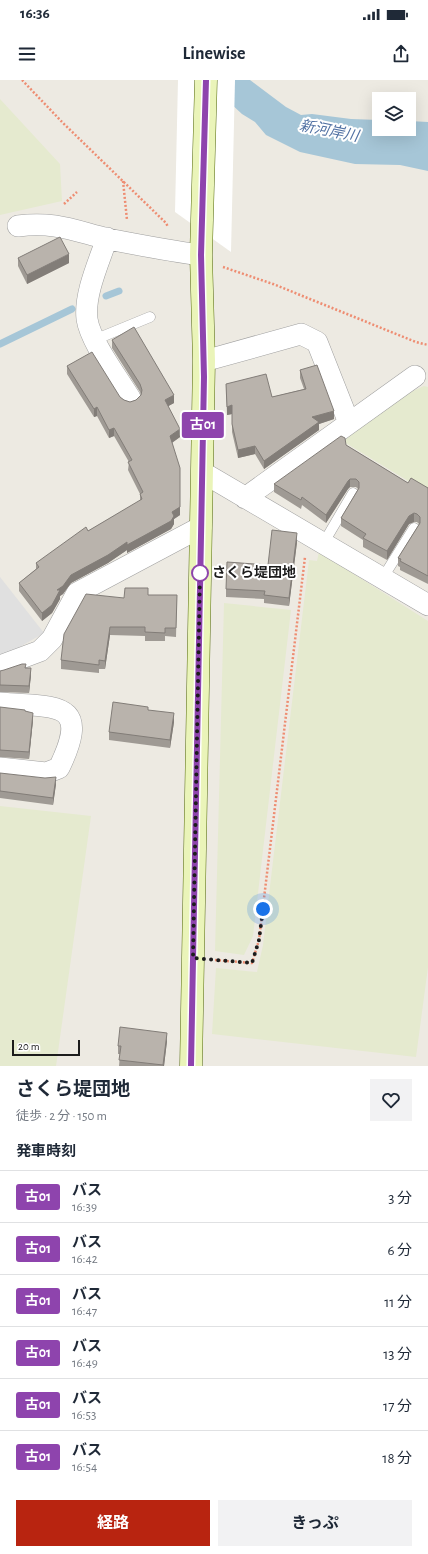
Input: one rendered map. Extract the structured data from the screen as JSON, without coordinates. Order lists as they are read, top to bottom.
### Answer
{
  "water": ["新河岸川"],
  "places": ["さくら堤団地"],
  "lines": ["bus line 古01"],
  "scale_bar": "20 m",
  "page": {
    "status": "16:36",
    "header": "Linewise",
    "on_map": "古01",
    "scale": "20 m",
    "heading": [
      ["さくら堤団地", "徒歩 · 2 分 · 150 m"],
      "発車時刻"
    ],
    "list": [
      {
        "mark": "古01",
        "name": "バス",
        "note": "16:39",
        "value": "3 分"
      },
      {
        "mark": "古01",
        "name": "バス",
        "note": "16:42",
        "value": "6 分"
      },
      {
        "mark": "古01",
        "name": "バス",
        "note": "16:47",
        "value": "11 分"
      },
      {
        "mark": "古01",
        "name": "バス",
        "note": "16:49",
        "value": "13 分"
      },
      {
        "mark": "古01",
        "name": "バス",
        "note": "16:53",
        "value": "17 分"
      },
      {
        "mark": "古01",
        "name": "バス",
        "note": "16:54",
        "value": "18 分"
      }
    ],
    "buttons": ["経路", "きっぷ"]
  }
}
